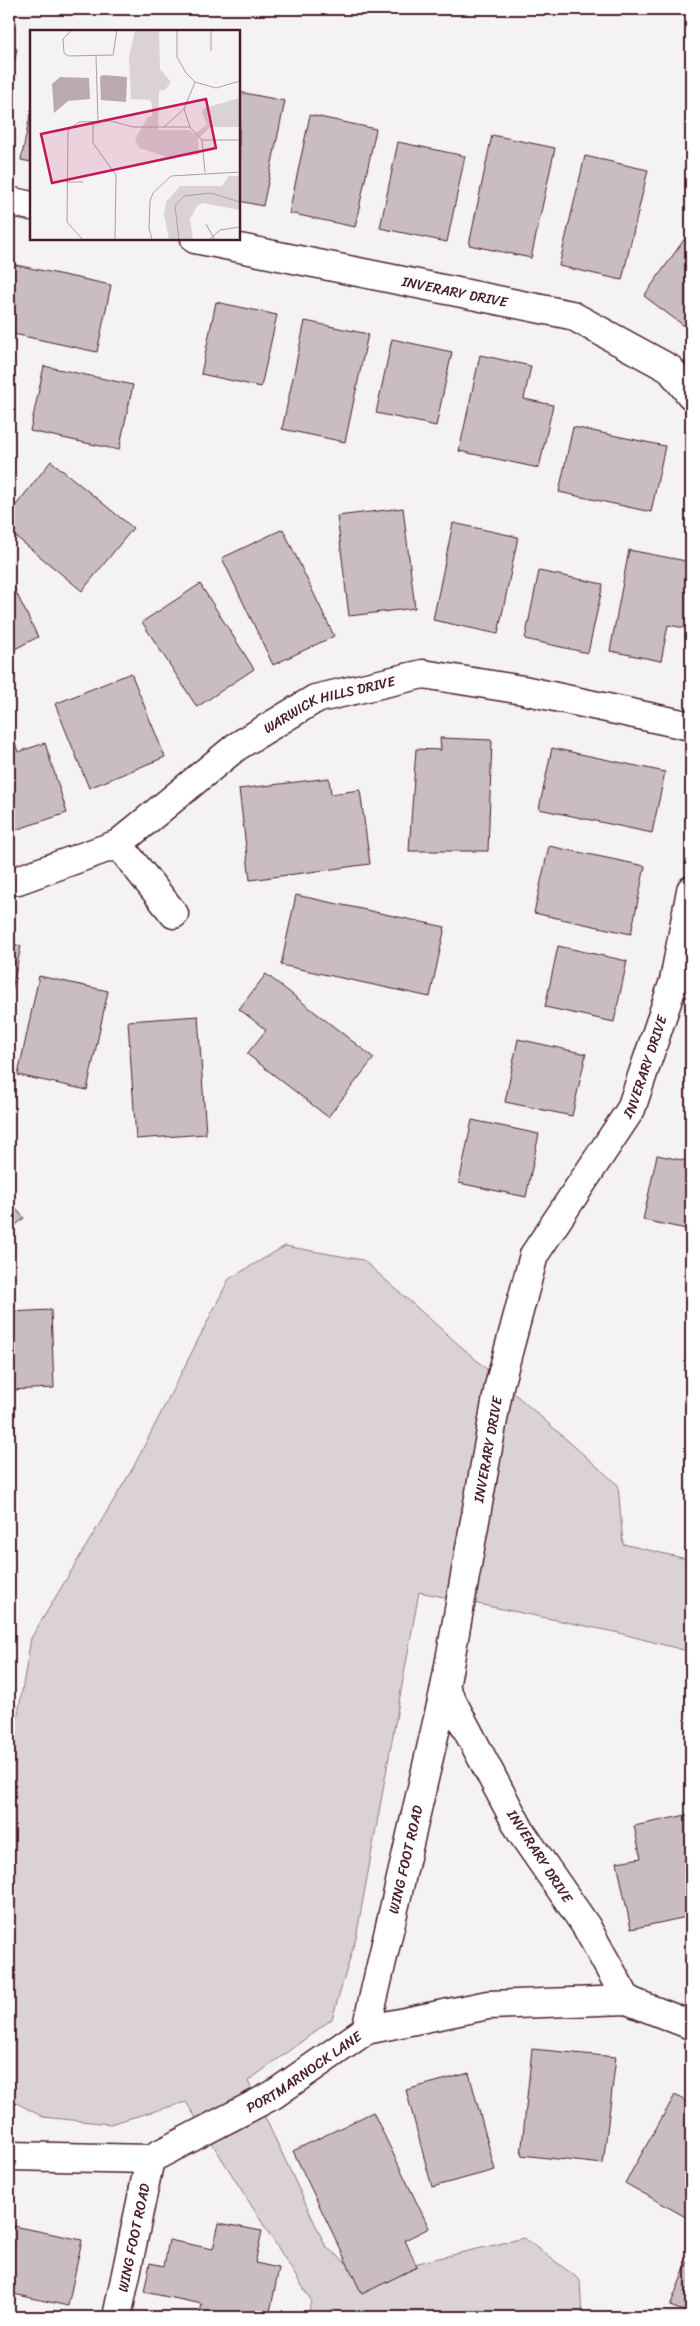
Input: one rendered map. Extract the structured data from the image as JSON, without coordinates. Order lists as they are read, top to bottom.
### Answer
{
  "streets": {
    "street": [
      "INVERARY DRIVE",
      "WARWICK HILLS DRIVE",
      "WING FOOT ROAD",
      "PORTMARNOCK LANE"
    ]
  },
  "crossings": [
    ["INVERARY DRIVE", "WING FOOT ROAD"],
    ["INVERARY DRIVE", "PORTMARNOCK LANE"],
    ["WING FOOT ROAD", "PORTMARNOCK LANE"]
  ]
}
